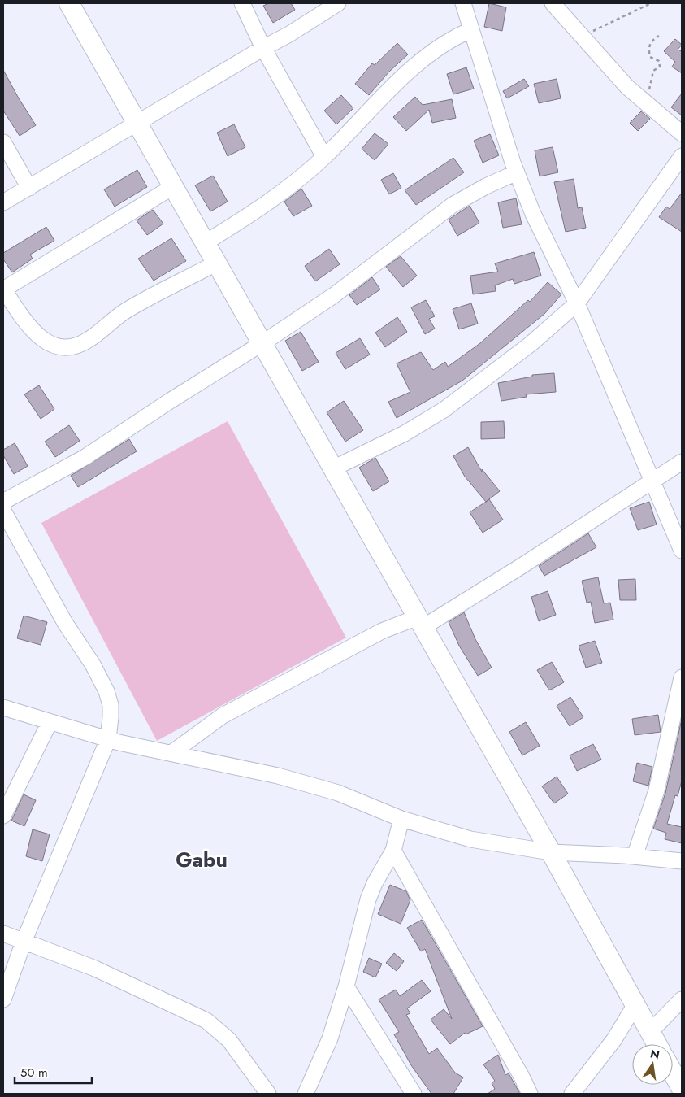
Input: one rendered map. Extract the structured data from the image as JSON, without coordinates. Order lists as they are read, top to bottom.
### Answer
{
  "districts": ["Gabu"],
  "scale_bar": "50 m",
  "north": "top"
}
